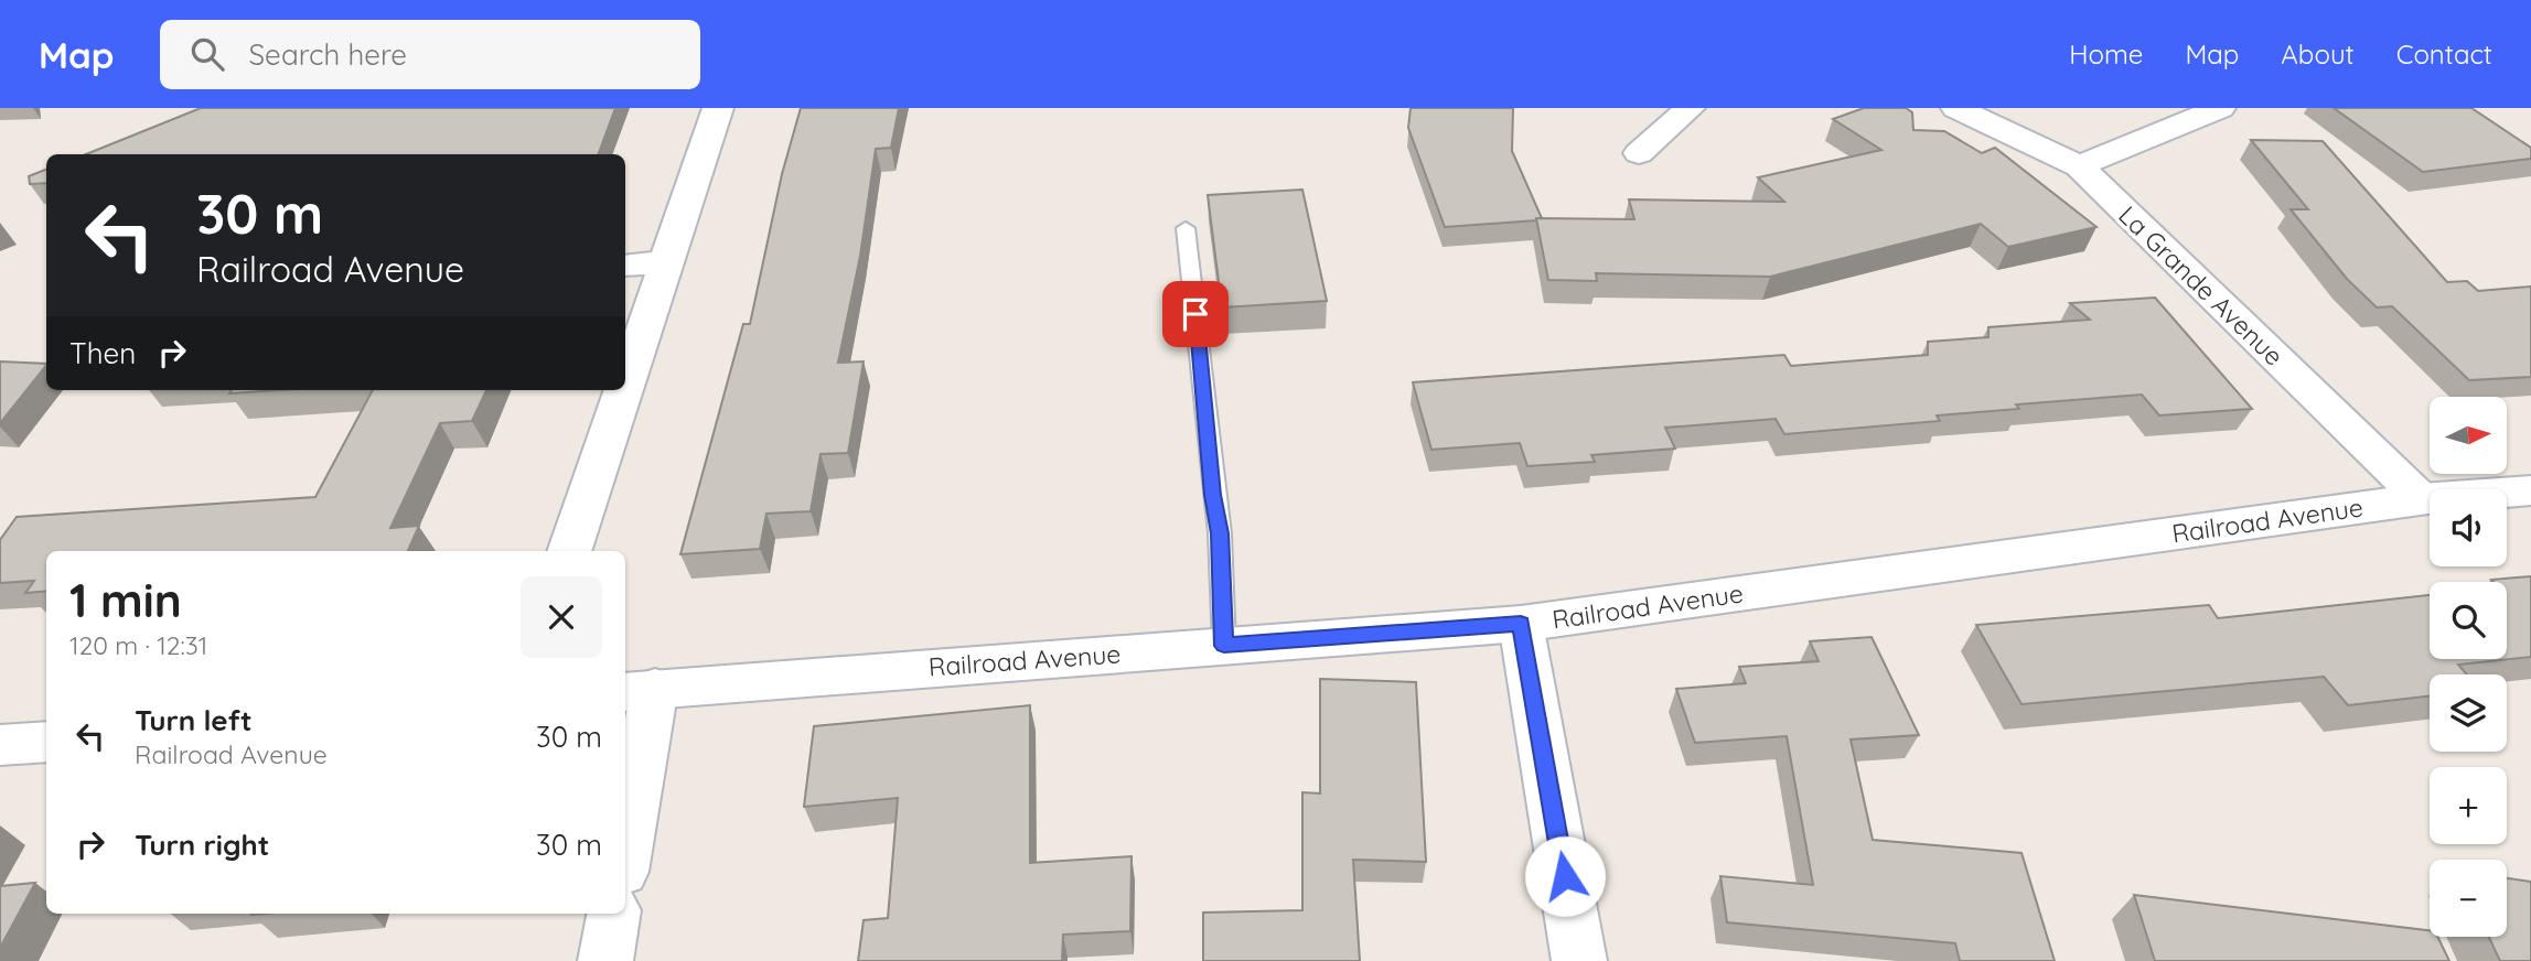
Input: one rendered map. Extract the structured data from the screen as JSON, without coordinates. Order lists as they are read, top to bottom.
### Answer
{
  "streets": {
    "street": ["La Grande Avenue", "Railroad Avenue"]
  },
  "crossings": [
    ["La Grande Avenue", "Railroad Avenue"]
  ],
  "north": "right",
  "page": {
    "header": "Map",
    "search": "Search here",
    "nav": [
      "Home",
      "Map",
      "About",
      "Contact"
    ],
    "turn": ["30 m", "Railroad Avenue"],
    "then": "Then",
    "map_buttons": ["+", "−"],
    "heading": ["1 min", "120 m · 12:31"],
    "list": [
      {
        "name": "Turn left",
        "note": "Railroad Avenue",
        "value": "30 m"
      },
      {
        "name": "Turn right",
        "value": "30 m"
      }
    ]
  }
}
